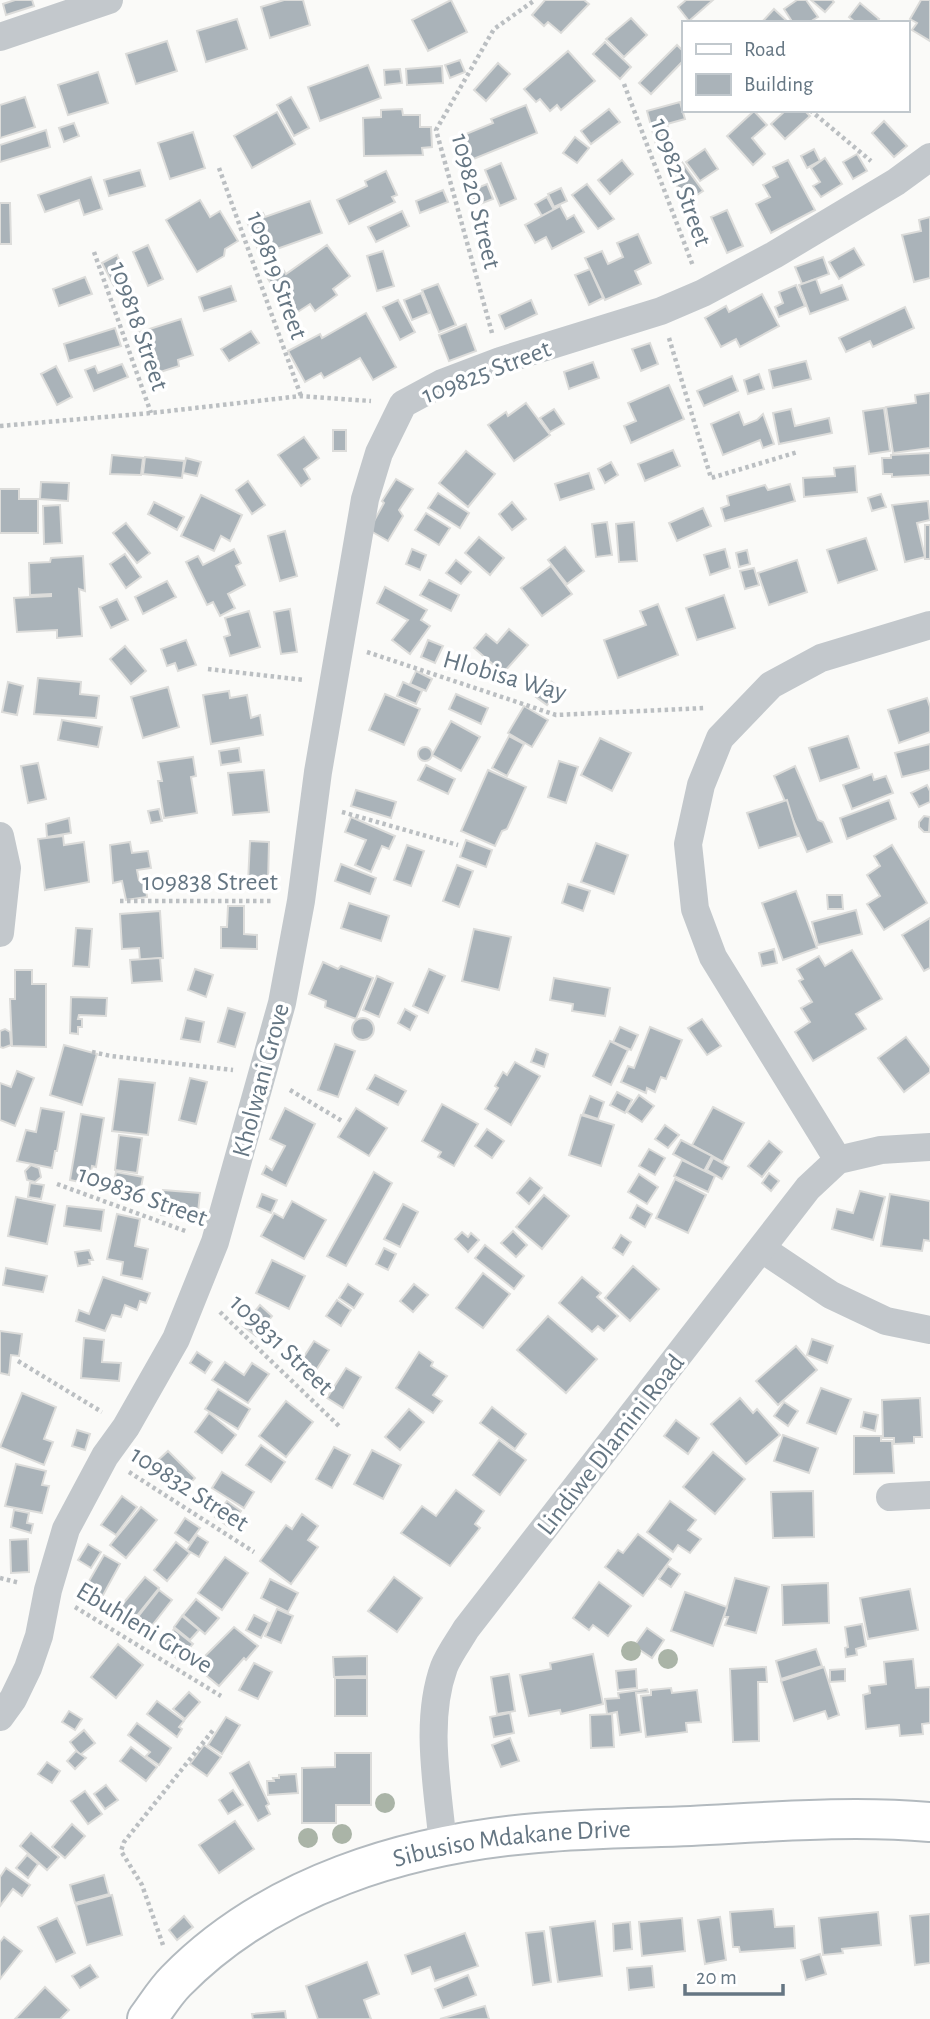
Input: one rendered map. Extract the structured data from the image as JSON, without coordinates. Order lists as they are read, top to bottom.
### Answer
{
  "streets": {
    "street": [
      "109825 Street",
      "Kholwani Grove",
      "Lindiwe Dlamini Road",
      "Sibusiso Mdakane Drive"
    ],
    "path": [
      "109821 Street",
      "109820 Street",
      "109819 Street",
      "109818 Street",
      "Hlobisa Way",
      "109838 Street",
      "109836 Street",
      "109831 Street",
      "109832 Street",
      "Ebuhleni Grove"
    ]
  },
  "crossings": [
    ["109821 Street", "109825 Street"],
    ["109820 Street", "109825 Street"],
    ["109819 Street", "109825 Street"],
    ["109818 Street", "109825 Street"],
    ["109825 Street", "Kholwani Grove"],
    ["Hlobisa Way", "Kholwani Grove"],
    ["109838 Street", "Kholwani Grove"],
    ["Kholwani Grove", "109836 Street"],
    ["Kholwani Grove", "109831 Street"],
    ["Kholwani Grove", "109832 Street"],
    ["Kholwani Grove", "Ebuhleni Grove"],
    ["Lindiwe Dlamini Road", "Sibusiso Mdakane Drive"]
  ],
  "legend": ["Road", "Building"],
  "scale_bar": "20 m"
}
